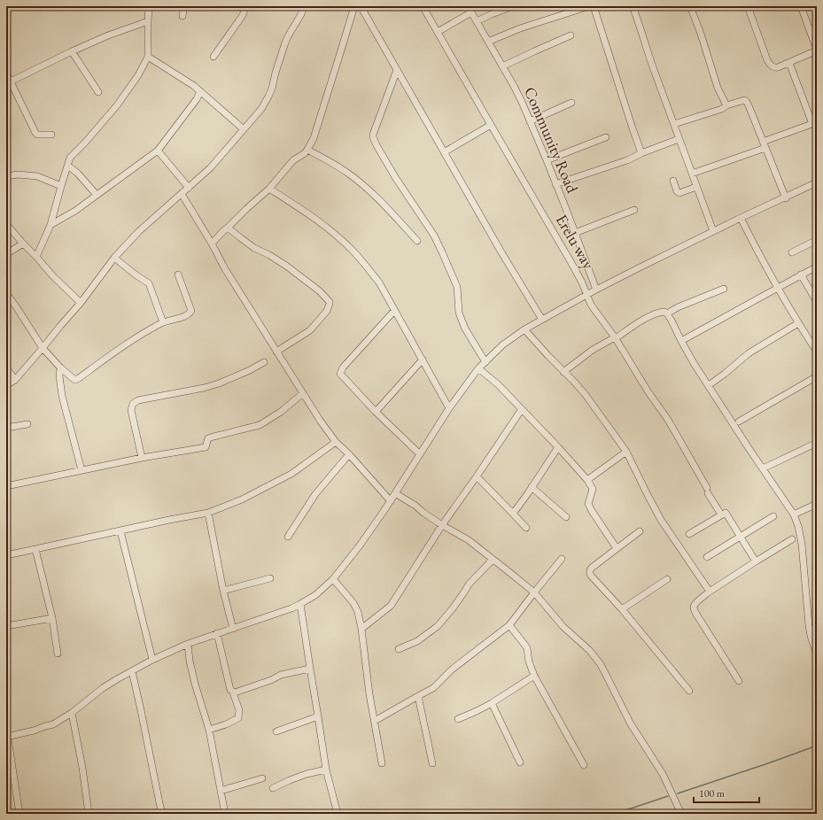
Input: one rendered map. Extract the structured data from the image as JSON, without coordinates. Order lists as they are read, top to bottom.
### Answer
{
  "streets": {
    "street": ["Community Road", "Erelu way"]
  },
  "scale_bar": "100 m"
}
